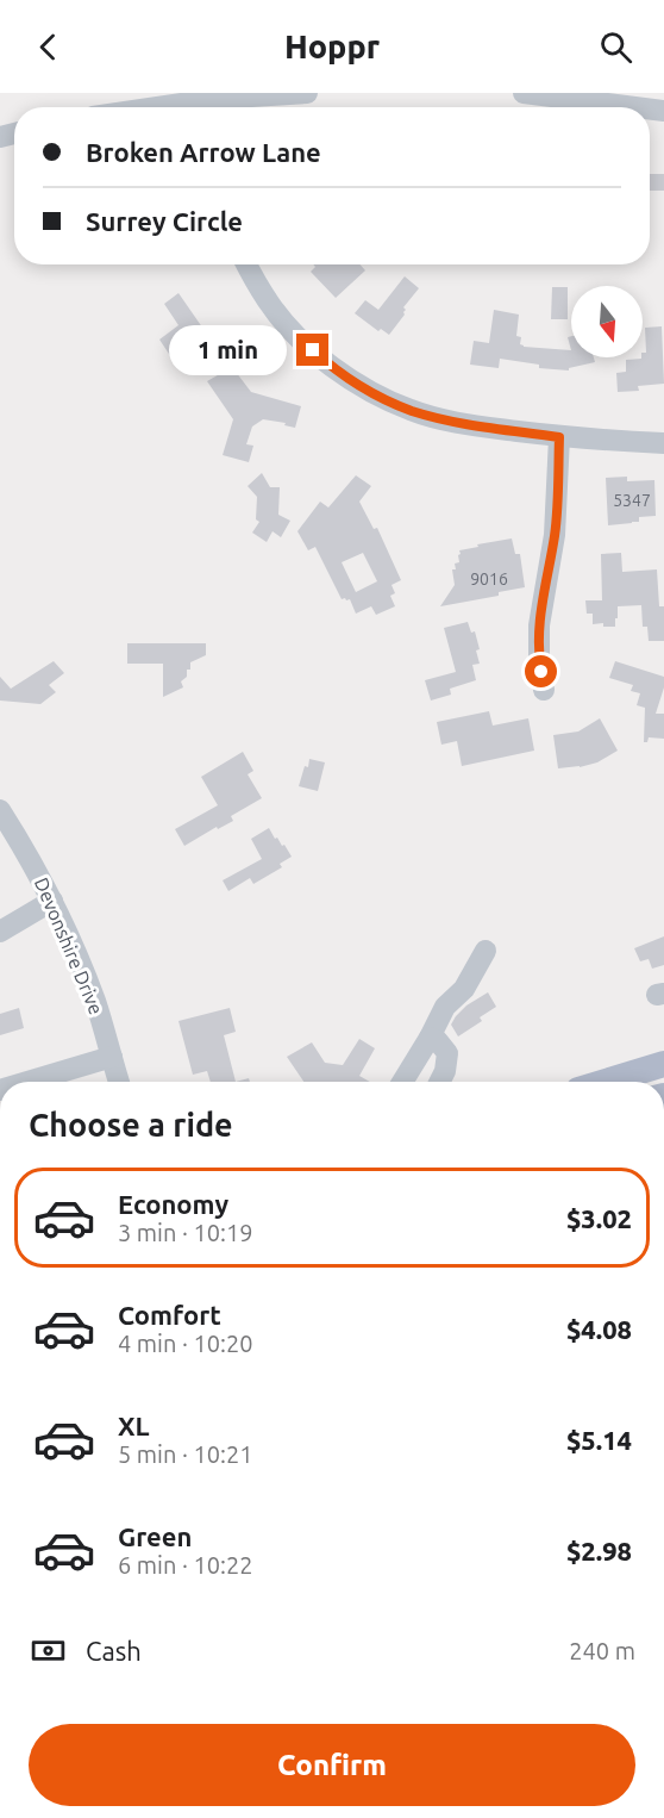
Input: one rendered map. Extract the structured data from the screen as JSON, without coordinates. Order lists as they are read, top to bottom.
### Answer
{
  "streets": {
    "street": ["Devonshire Drive"]
  },
  "house_numbers": ["5347", "9016"],
  "north": "bottom",
  "page": {
    "header": "Hoppr",
    "banner": ["Broken Arrow Lane", "Surrey Circle"],
    "bubble": "1 min",
    "heading": "Choose a ride",
    "list": [
      {
        "name": "Economy",
        "note": "3 min · 10:19",
        "value": "$3.02"
      },
      {
        "name": "Comfort",
        "note": "4 min · 10:20",
        "value": "$4.08"
      },
      {
        "name": "XL",
        "note": "5 min · 10:21",
        "value": "$5.14"
      },
      {
        "name": "Green",
        "note": "6 min · 10:22",
        "value": "$2.98"
      }
    ],
    "pay": ["Cash", "240 m"],
    "buttons": "Confirm"
  }
}
